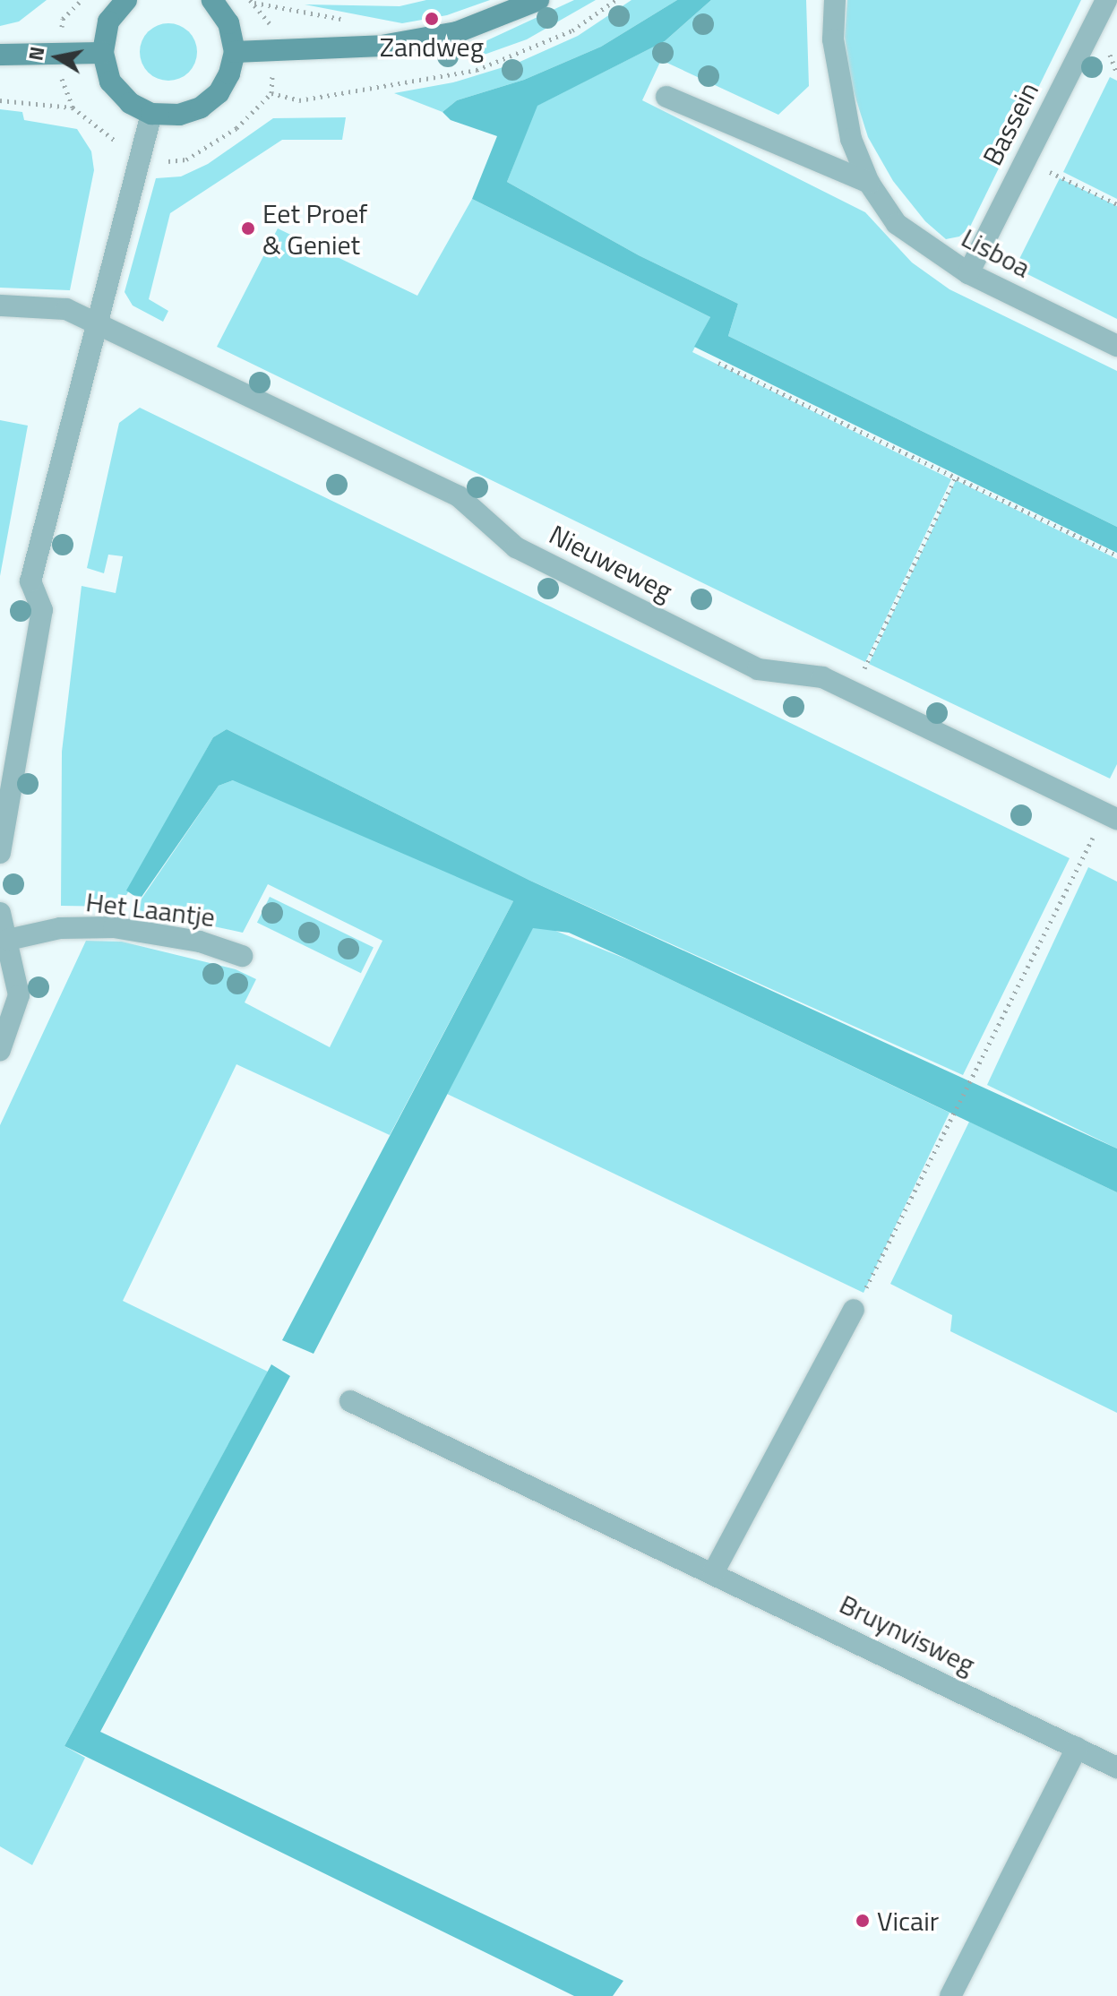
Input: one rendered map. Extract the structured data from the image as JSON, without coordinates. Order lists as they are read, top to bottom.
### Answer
{
  "streets": {
    "street": [
      "Bassein",
      "Lisboa",
      "Nieuweweg",
      "Het Laantje",
      "Bruynvisweg"
    ]
  },
  "crossings": [
    ["Bassein", "Lisboa"]
  ],
  "places": ["Zandweg", "Eet Proef & Geniet", "Vicair"],
  "north": "left"
}
